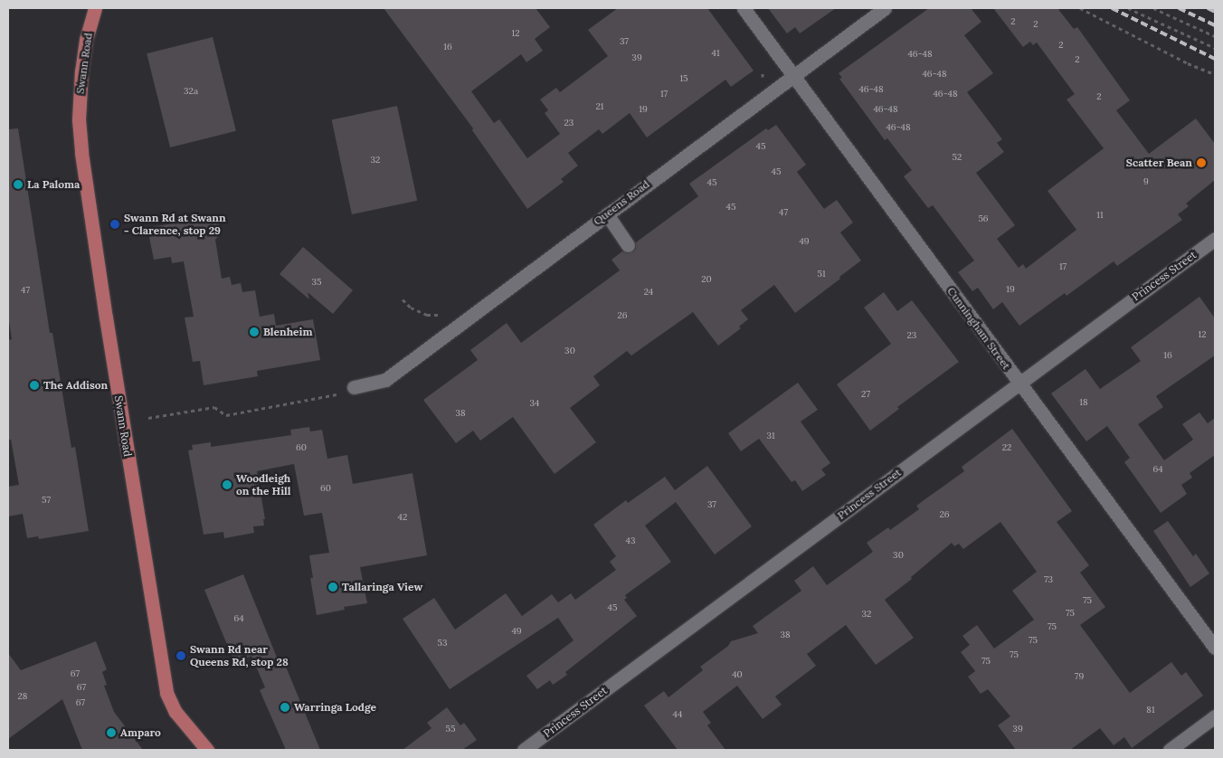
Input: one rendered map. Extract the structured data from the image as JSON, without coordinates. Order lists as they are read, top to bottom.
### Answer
{
  "streets": {
    "main road": ["Swann Road"],
    "street": ["Queens Road", "Princess Street", "Cunningham Street"]
  },
  "crossings": [
    ["Queens Road", "Cunningham Street"],
    ["Princess Street", "Cunningham Street"]
  ],
  "places": [
    "Scatter Bean",
    "La Paloma",
    "Swann Rd at Swann - Clarence, stop 29",
    "Blenheim",
    "The Addison",
    "Woodleigh on the Hill",
    "Tallaringa View",
    "Swann Rd near Queens Rd, stop 28",
    "Warringa Lodge",
    "Amparo"
  ],
  "house_numbers": [
    "2",
    "2",
    "12",
    "37",
    "2",
    "16",
    "41",
    "46-48",
    "39",
    "2",
    "46-48",
    "15",
    "46-48",
    "32a",
    "17",
    "46-48",
    "2",
    "21",
    "19",
    "46-48",
    "23",
    "46-48",
    "45",
    "52",
    "32",
    "45",
    "9",
    "45",
    "45",
    "47",
    "11",
    "56",
    "49",
    "17",
    "51",
    "20",
    "35",
    "19",
    "47",
    "24",
    "26",
    "12",
    "23",
    "30",
    "16",
    "27",
    "18",
    "34",
    "38",
    "31",
    "60",
    "22",
    "64",
    "60",
    "57",
    "37",
    "26",
    "42",
    "43",
    "30",
    "73",
    "75",
    "45",
    "75",
    "32",
    "64",
    "75",
    "49",
    "38",
    "75",
    "53",
    "75",
    "75",
    "67",
    "40",
    "79",
    "67",
    "28",
    "67",
    "81",
    "44",
    "55",
    "39"
  ]
}
